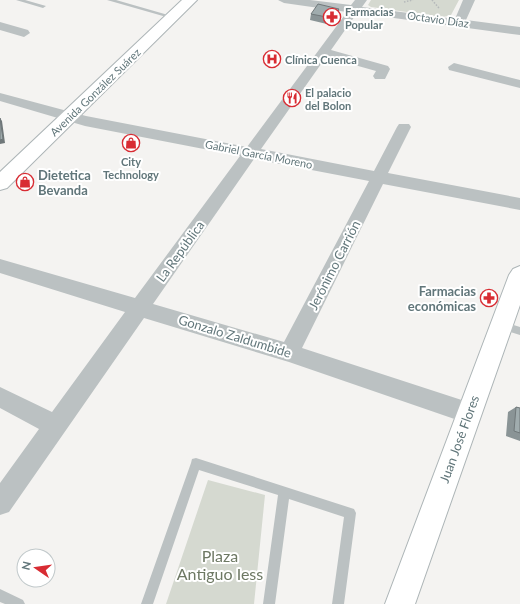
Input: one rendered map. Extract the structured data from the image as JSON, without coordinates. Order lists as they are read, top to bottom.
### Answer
{
  "streets": {
    "main road": ["Avenida González Suárez", "Juan José Flores"],
    "street": [
      "Octavio Díaz",
      "Gabriel García Moreno",
      "La República",
      "Jerónimo Carrión",
      "Gonzalo Zaldumbide"
    ]
  },
  "crossings": [
    ["Octavio Díaz", "La República"],
    ["Avenida González Suárez", "Gabriel García Moreno"],
    ["Gabriel García Moreno", "La República"],
    ["Gabriel García Moreno", "Jerónimo Carrión"],
    ["La República", "Gonzalo Zaldumbide"],
    ["Jerónimo Carrión", "Gonzalo Zaldumbide"],
    ["Gonzalo Zaldumbide", "Juan José Flores"]
  ],
  "parks": ["Plaza Antiguo Iess"],
  "places": {
    "pharmacy": ["Farmacias Popular", "Farmacias económicas"],
    "hospital": ["Clínica Cuenca"],
    "restaurant": ["El palacio del Bolon"],
    "shop": ["City Technology", "Dietetica Bevanda"]
  },
  "north": "left"
}
